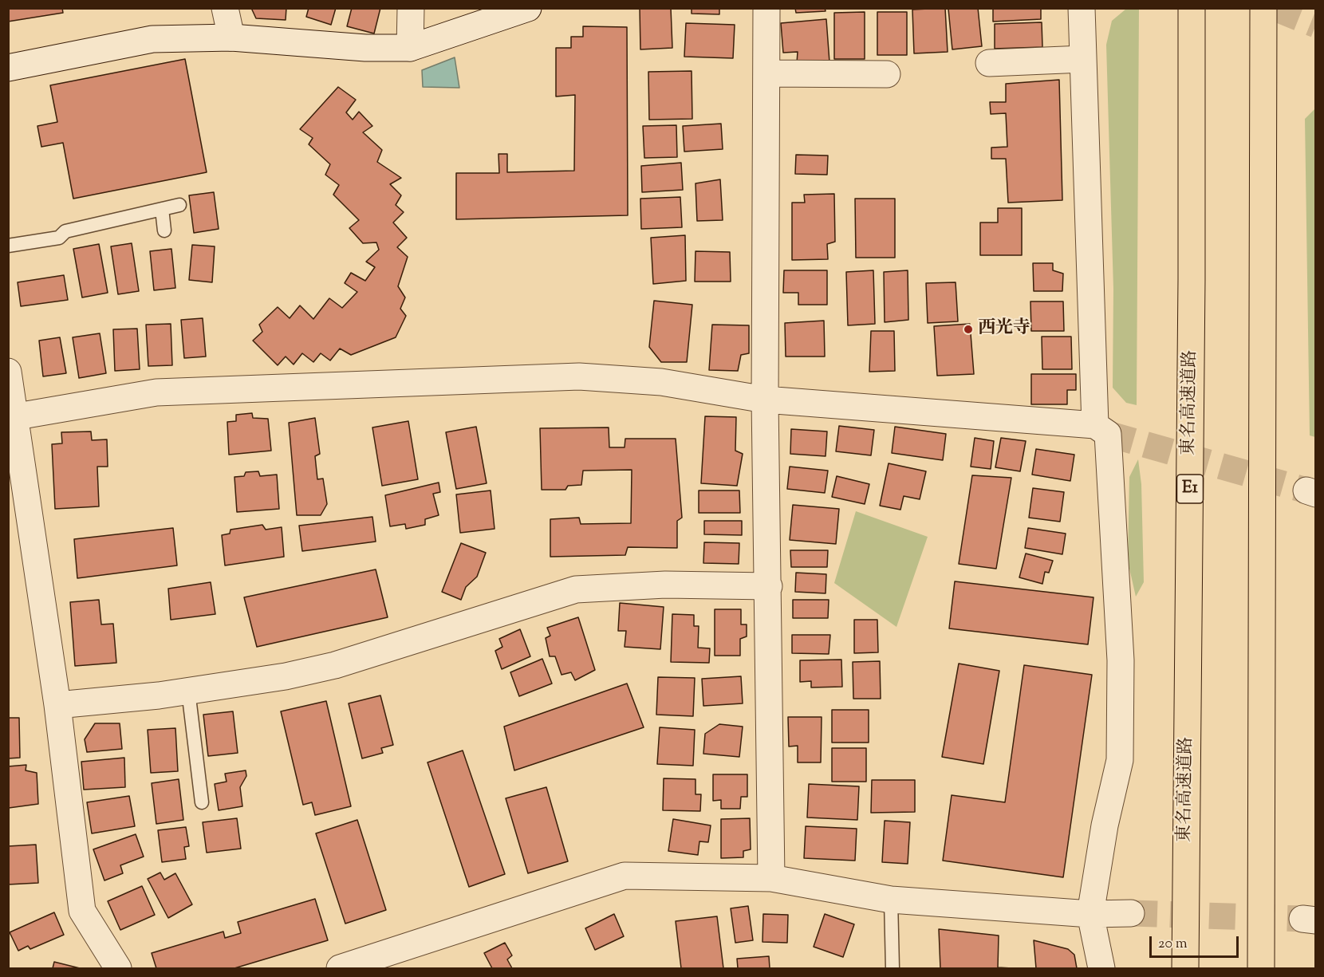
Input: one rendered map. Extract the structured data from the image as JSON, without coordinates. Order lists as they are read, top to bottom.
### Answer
{
  "streets": {
    "highway": ["東名高速道路", "E1"]
  },
  "places": ["西光寺"],
  "scale_bar": "20 m"
}
